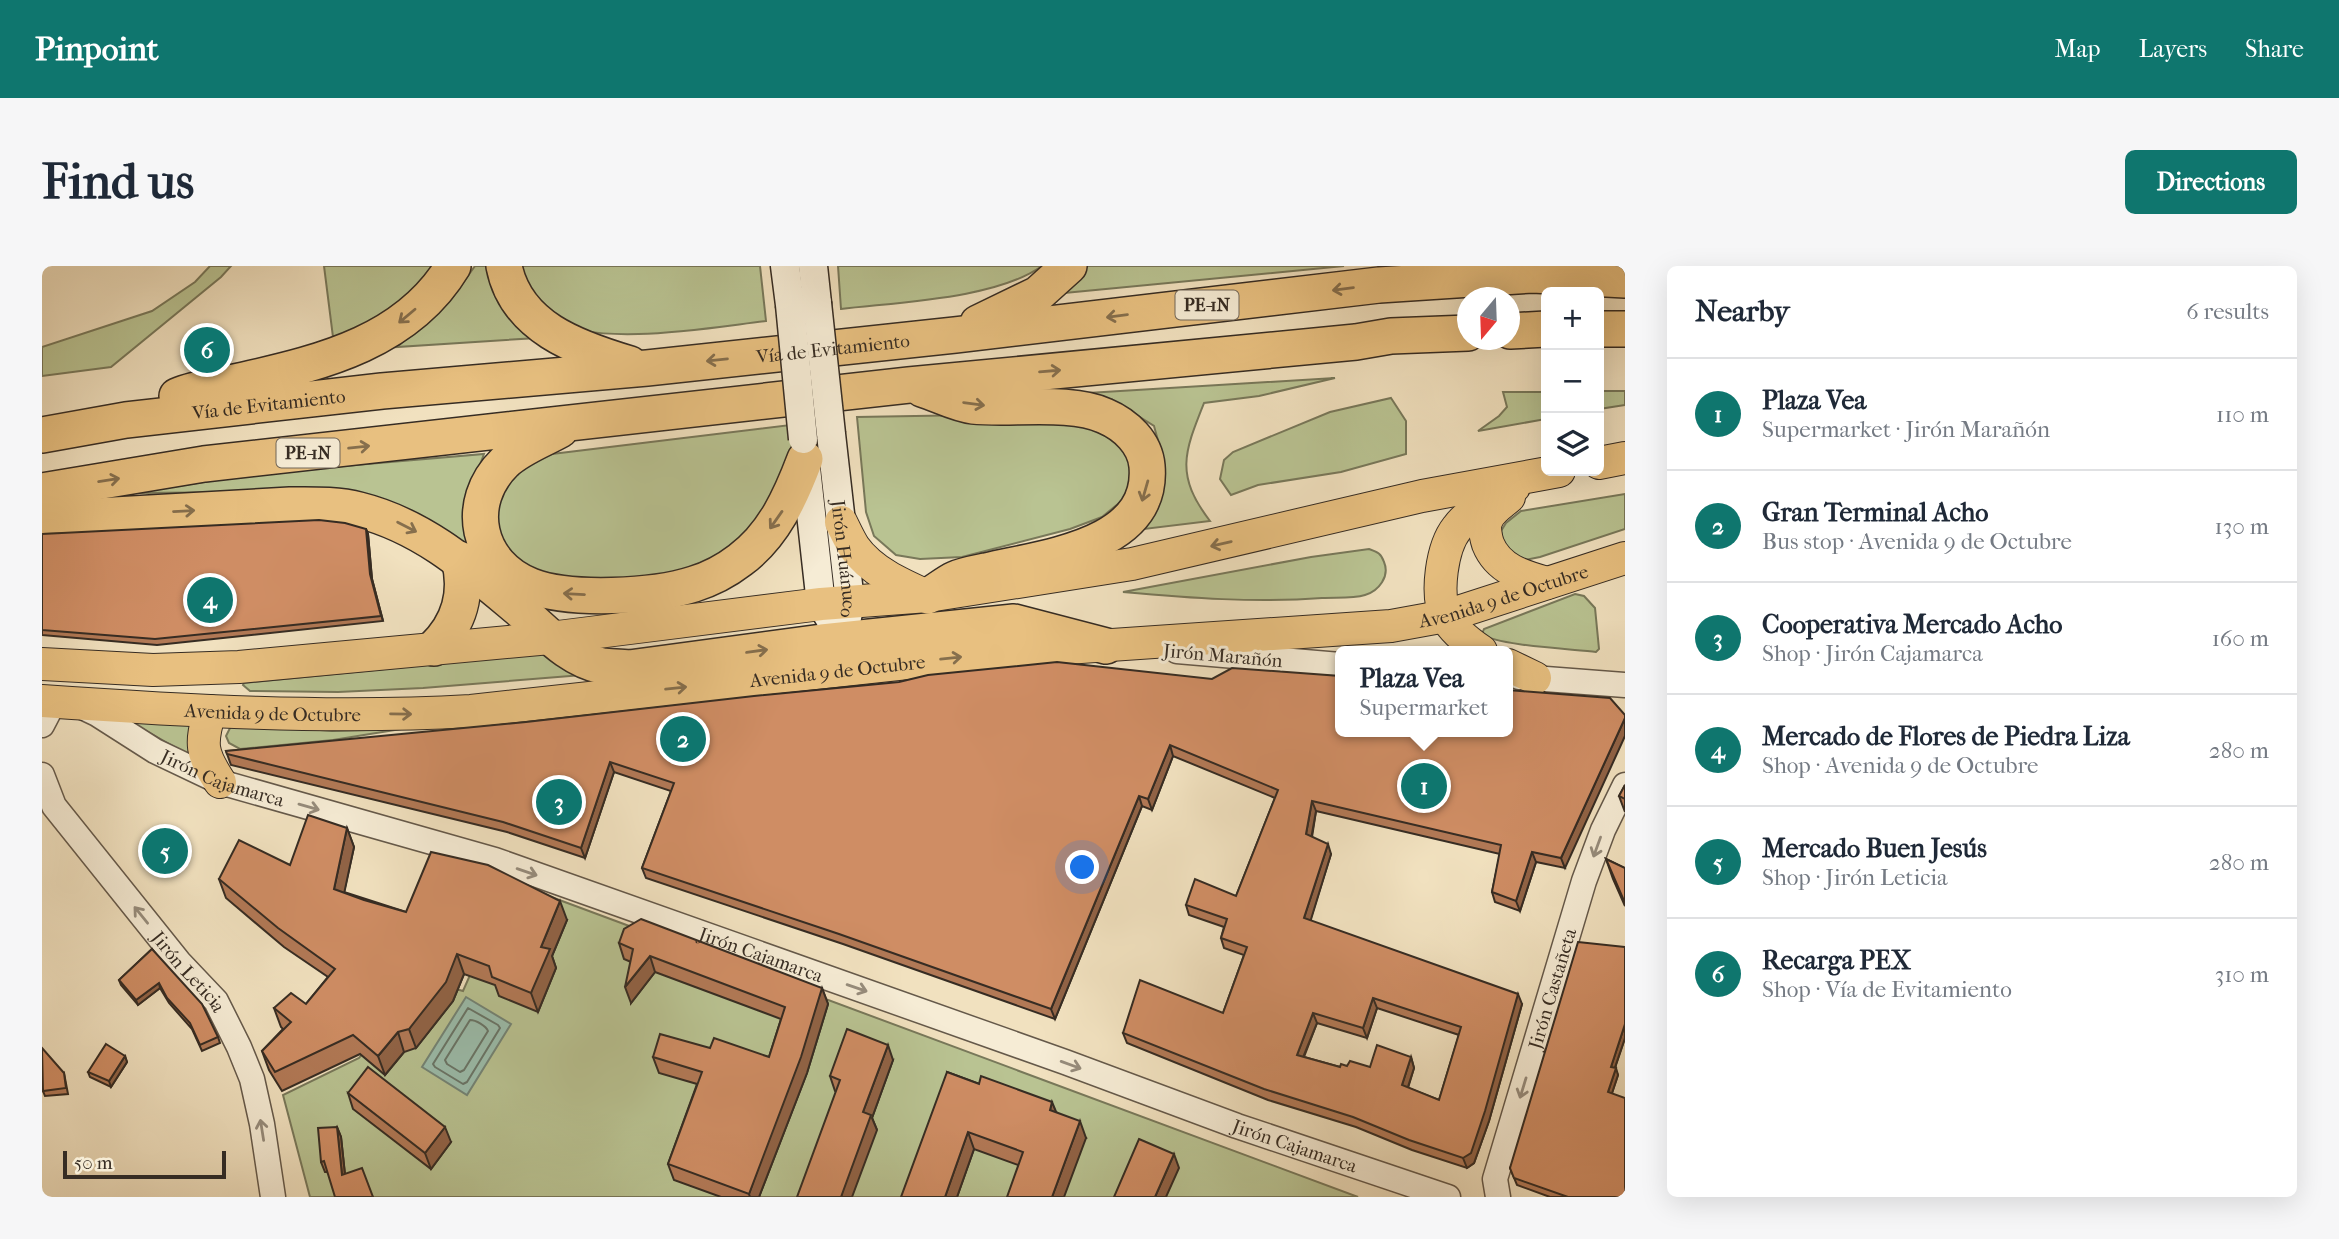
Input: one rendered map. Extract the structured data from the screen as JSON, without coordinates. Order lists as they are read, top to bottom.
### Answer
{
  "streets": {
    "highway": ["PE-1N", "Vía de Evitamiento"],
    "main road": ["Jirón Huánuco", "Avenida 9 de Octubre"],
    "street": [
      "Jirón Marañón",
      "Jirón Cajamarca",
      "Jirón Leticia",
      "Jirón Castañeta"
    ]
  },
  "crossings": [
    ["Avenida 9 de Octubre", "Jirón Marañón"],
    ["Avenida 9 de Octubre", "Jirón Cajamarca"]
  ],
  "one_way": ["Jirón Cajamarca", "Jirón Leticia", "Jirón Castañeta"],
  "scale_bar": "50 m",
  "north": "bottom",
  "page": {
    "header": "Pinpoint",
    "nav": ["Map", "Layers", "Share"],
    "buttons": "Directions",
    "title": "Find us",
    "heading": ["Nearby", "6 results"],
    "map_buttons": ["+", "−"],
    "pins": [
      "6",
      "4",
      "2",
      "1",
      "3",
      "5"
    ],
    "list": [
      {
        "mark": "1",
        "name": "Plaza Vea",
        "note": "Supermarket · Jirón Marañón",
        "value": "110 m"
      },
      {
        "mark": "2",
        "name": "Gran Terminal Acho",
        "note": "Bus stop · Avenida 9 de Octubre",
        "value": "130 m"
      },
      {
        "mark": "3",
        "name": "Cooperativa Mercado Acho",
        "note": "Shop · Jirón Cajamarca",
        "value": "160 m"
      },
      {
        "mark": "4",
        "name": "Mercado de Flores de Piedra Liza",
        "note": "Shop · Avenida 9 de Octubre",
        "value": "280 m"
      },
      {
        "mark": "5",
        "name": "Mercado Buen Jesús",
        "note": "Shop · Jirón Leticia",
        "value": "280 m"
      },
      {
        "mark": "6",
        "name": "Recarga PEX",
        "note": "Shop · Vía de Evitamiento",
        "value": "310 m"
      }
    ],
    "popup": ["Plaza Vea", "Supermarket"],
    "scale": "50 m"
  }
}
